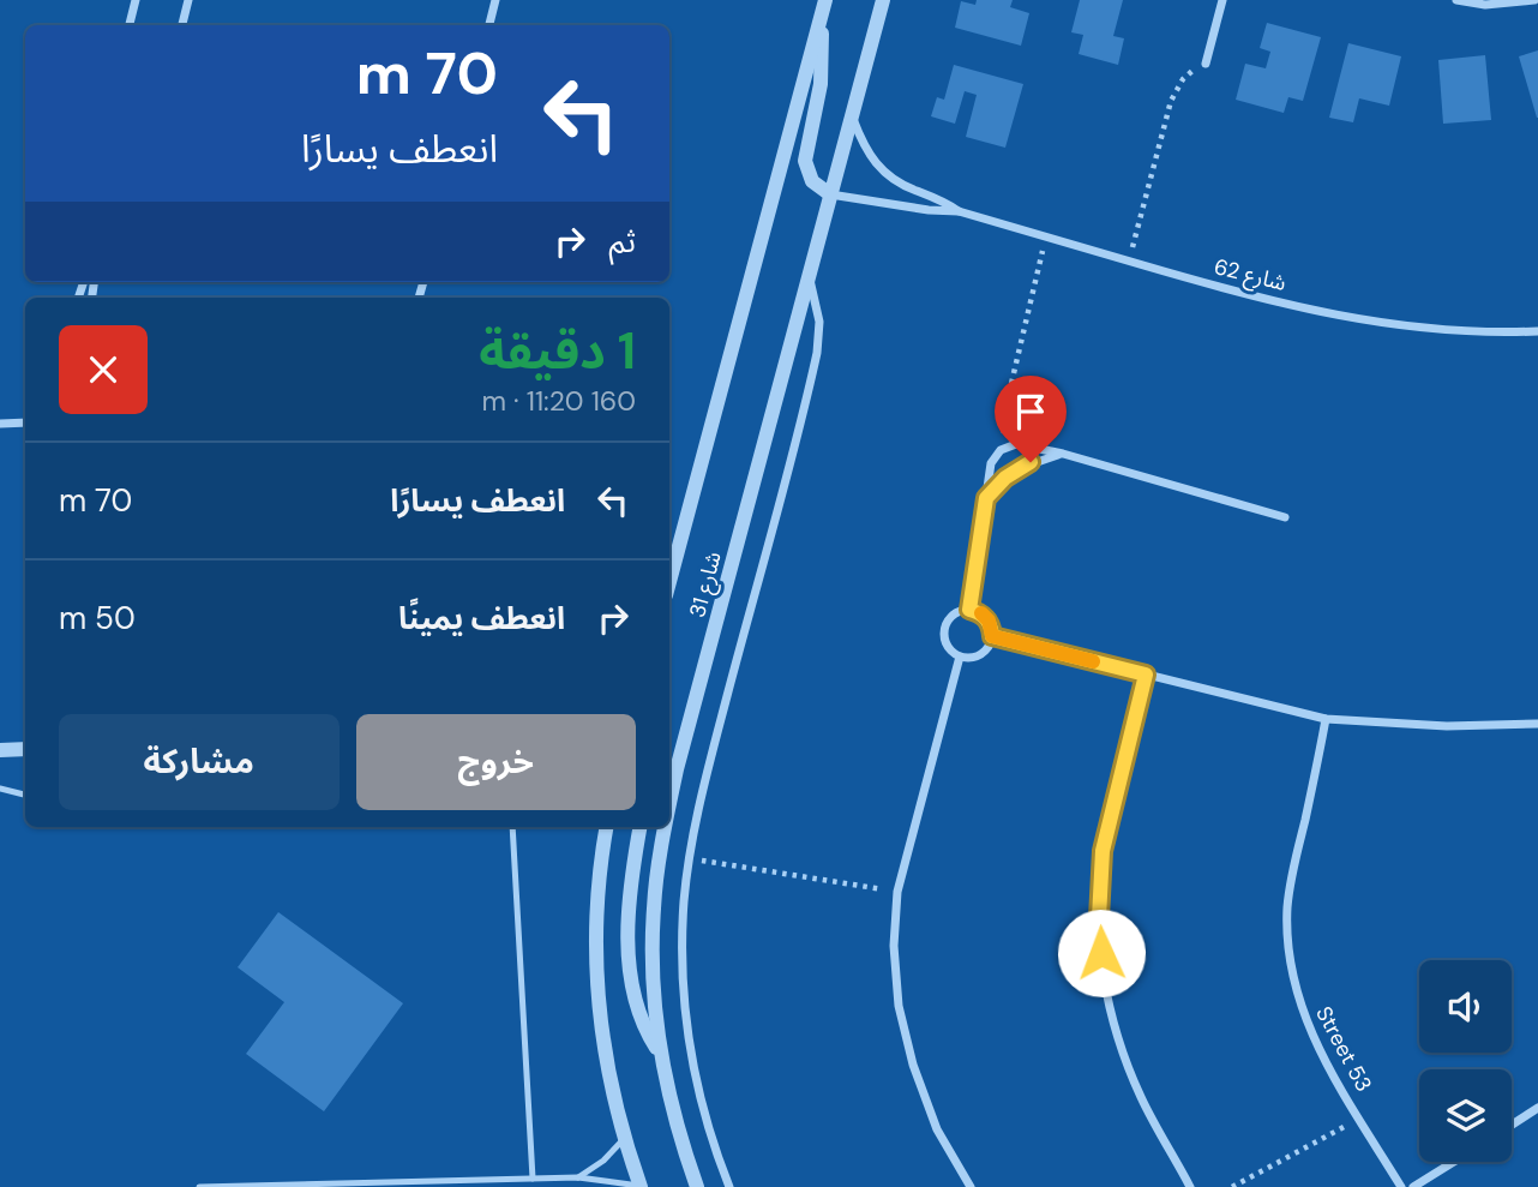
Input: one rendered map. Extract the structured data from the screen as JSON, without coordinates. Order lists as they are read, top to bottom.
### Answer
{
  "streets": {
    "street": ["شارع 62", "شارع 31", "Street 53"]
  },
  "crossings": [
    ["شارع 62", "شارع 31"]
  ],
  "page": {
    "turn": ["70 m", "انعطف يسارًا"],
    "then": "ثم",
    "heading": ["1 دقيقة", "160 m · 11:20"],
    "list": [
      {
        "name": "انعطف يسارًا",
        "value": "70 m"
      },
      {
        "name": "انعطف يمينًا",
        "value": "50 m"
      }
    ],
    "buttons": ["خروج", "مشاركة"]
  }
}
